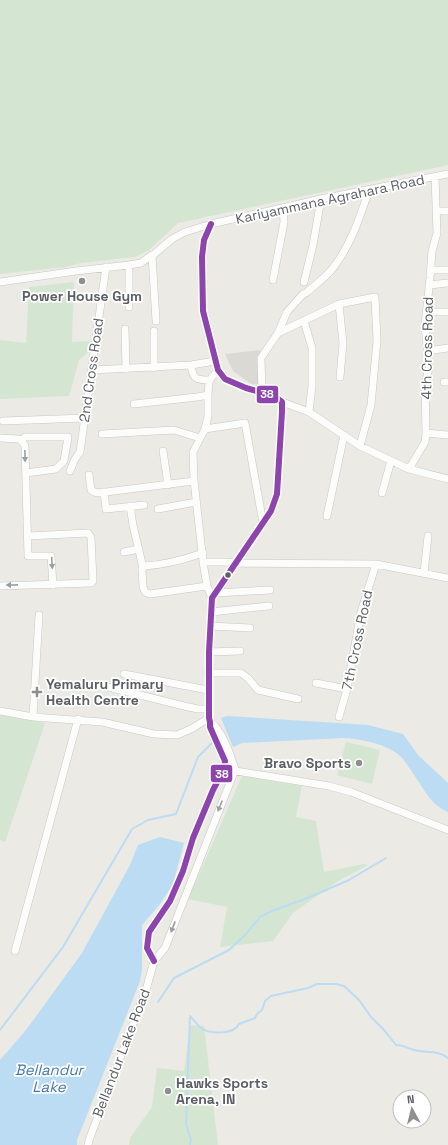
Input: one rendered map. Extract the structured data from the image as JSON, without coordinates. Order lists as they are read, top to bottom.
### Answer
{
  "streets": {
    "street": [
      "Kariyammana Agrahara Road",
      "4th Cross Road",
      "2nd Cross Road",
      "7th Cross Road",
      "Bellandur Lake Road"
    ]
  },
  "crossings": [
    ["Kariyammana Agrahara Road", "4th Cross Road"],
    ["Kariyammana Agrahara Road", "2nd Cross Road"]
  ],
  "water": ["Bellandur Lake"],
  "places": {
    "other": ["Power House Gym", "Bravo Sports", "Hawks Sports Arena, IN"],
    "health": ["Yemaluru Primary Health Centre"]
  },
  "lines": ["transit line 38"],
  "north": "top"
}
